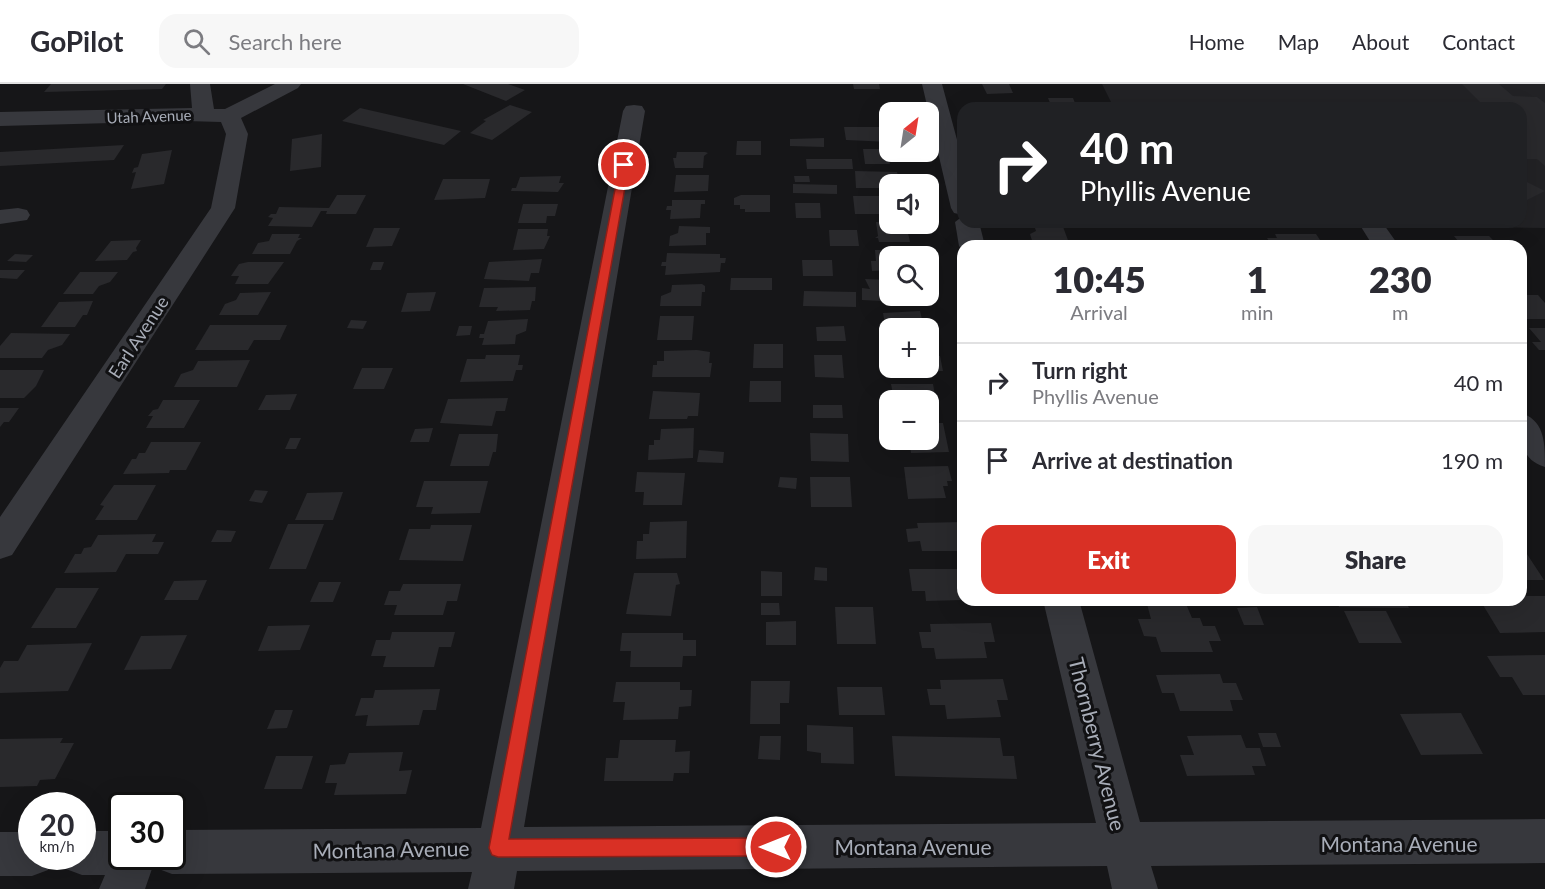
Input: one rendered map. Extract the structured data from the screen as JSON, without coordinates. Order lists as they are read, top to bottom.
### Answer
{
  "streets": {
    "street": [
      "Utah Avenue",
      "Earl Avenue",
      "Thornberry Avenue",
      "Montana Avenue"
    ]
  },
  "crossings": [
    ["Utah Avenue", "Earl Avenue"],
    ["Thornberry Avenue", "Montana Avenue"]
  ],
  "north": "top right",
  "page": {
    "header": "GoPilot",
    "search": "Search here",
    "nav": [
      "Home",
      "Map",
      "About",
      "Contact"
    ],
    "map_buttons": ["+", "−"],
    "turn": ["40 m", "Phyllis Avenue"],
    "eta": [
      "10:45",
      "Arrival",
      "1",
      "min",
      "230",
      "m"
    ],
    "list": [
      {
        "name": "Turn right",
        "note": "Phyllis Avenue",
        "value": "40 m"
      },
      {
        "name": "Arrive at destination",
        "value": "190 m"
      }
    ],
    "buttons": ["Exit", "Share"],
    "speed": "20 km/h",
    "limit": "30"
  }
}
